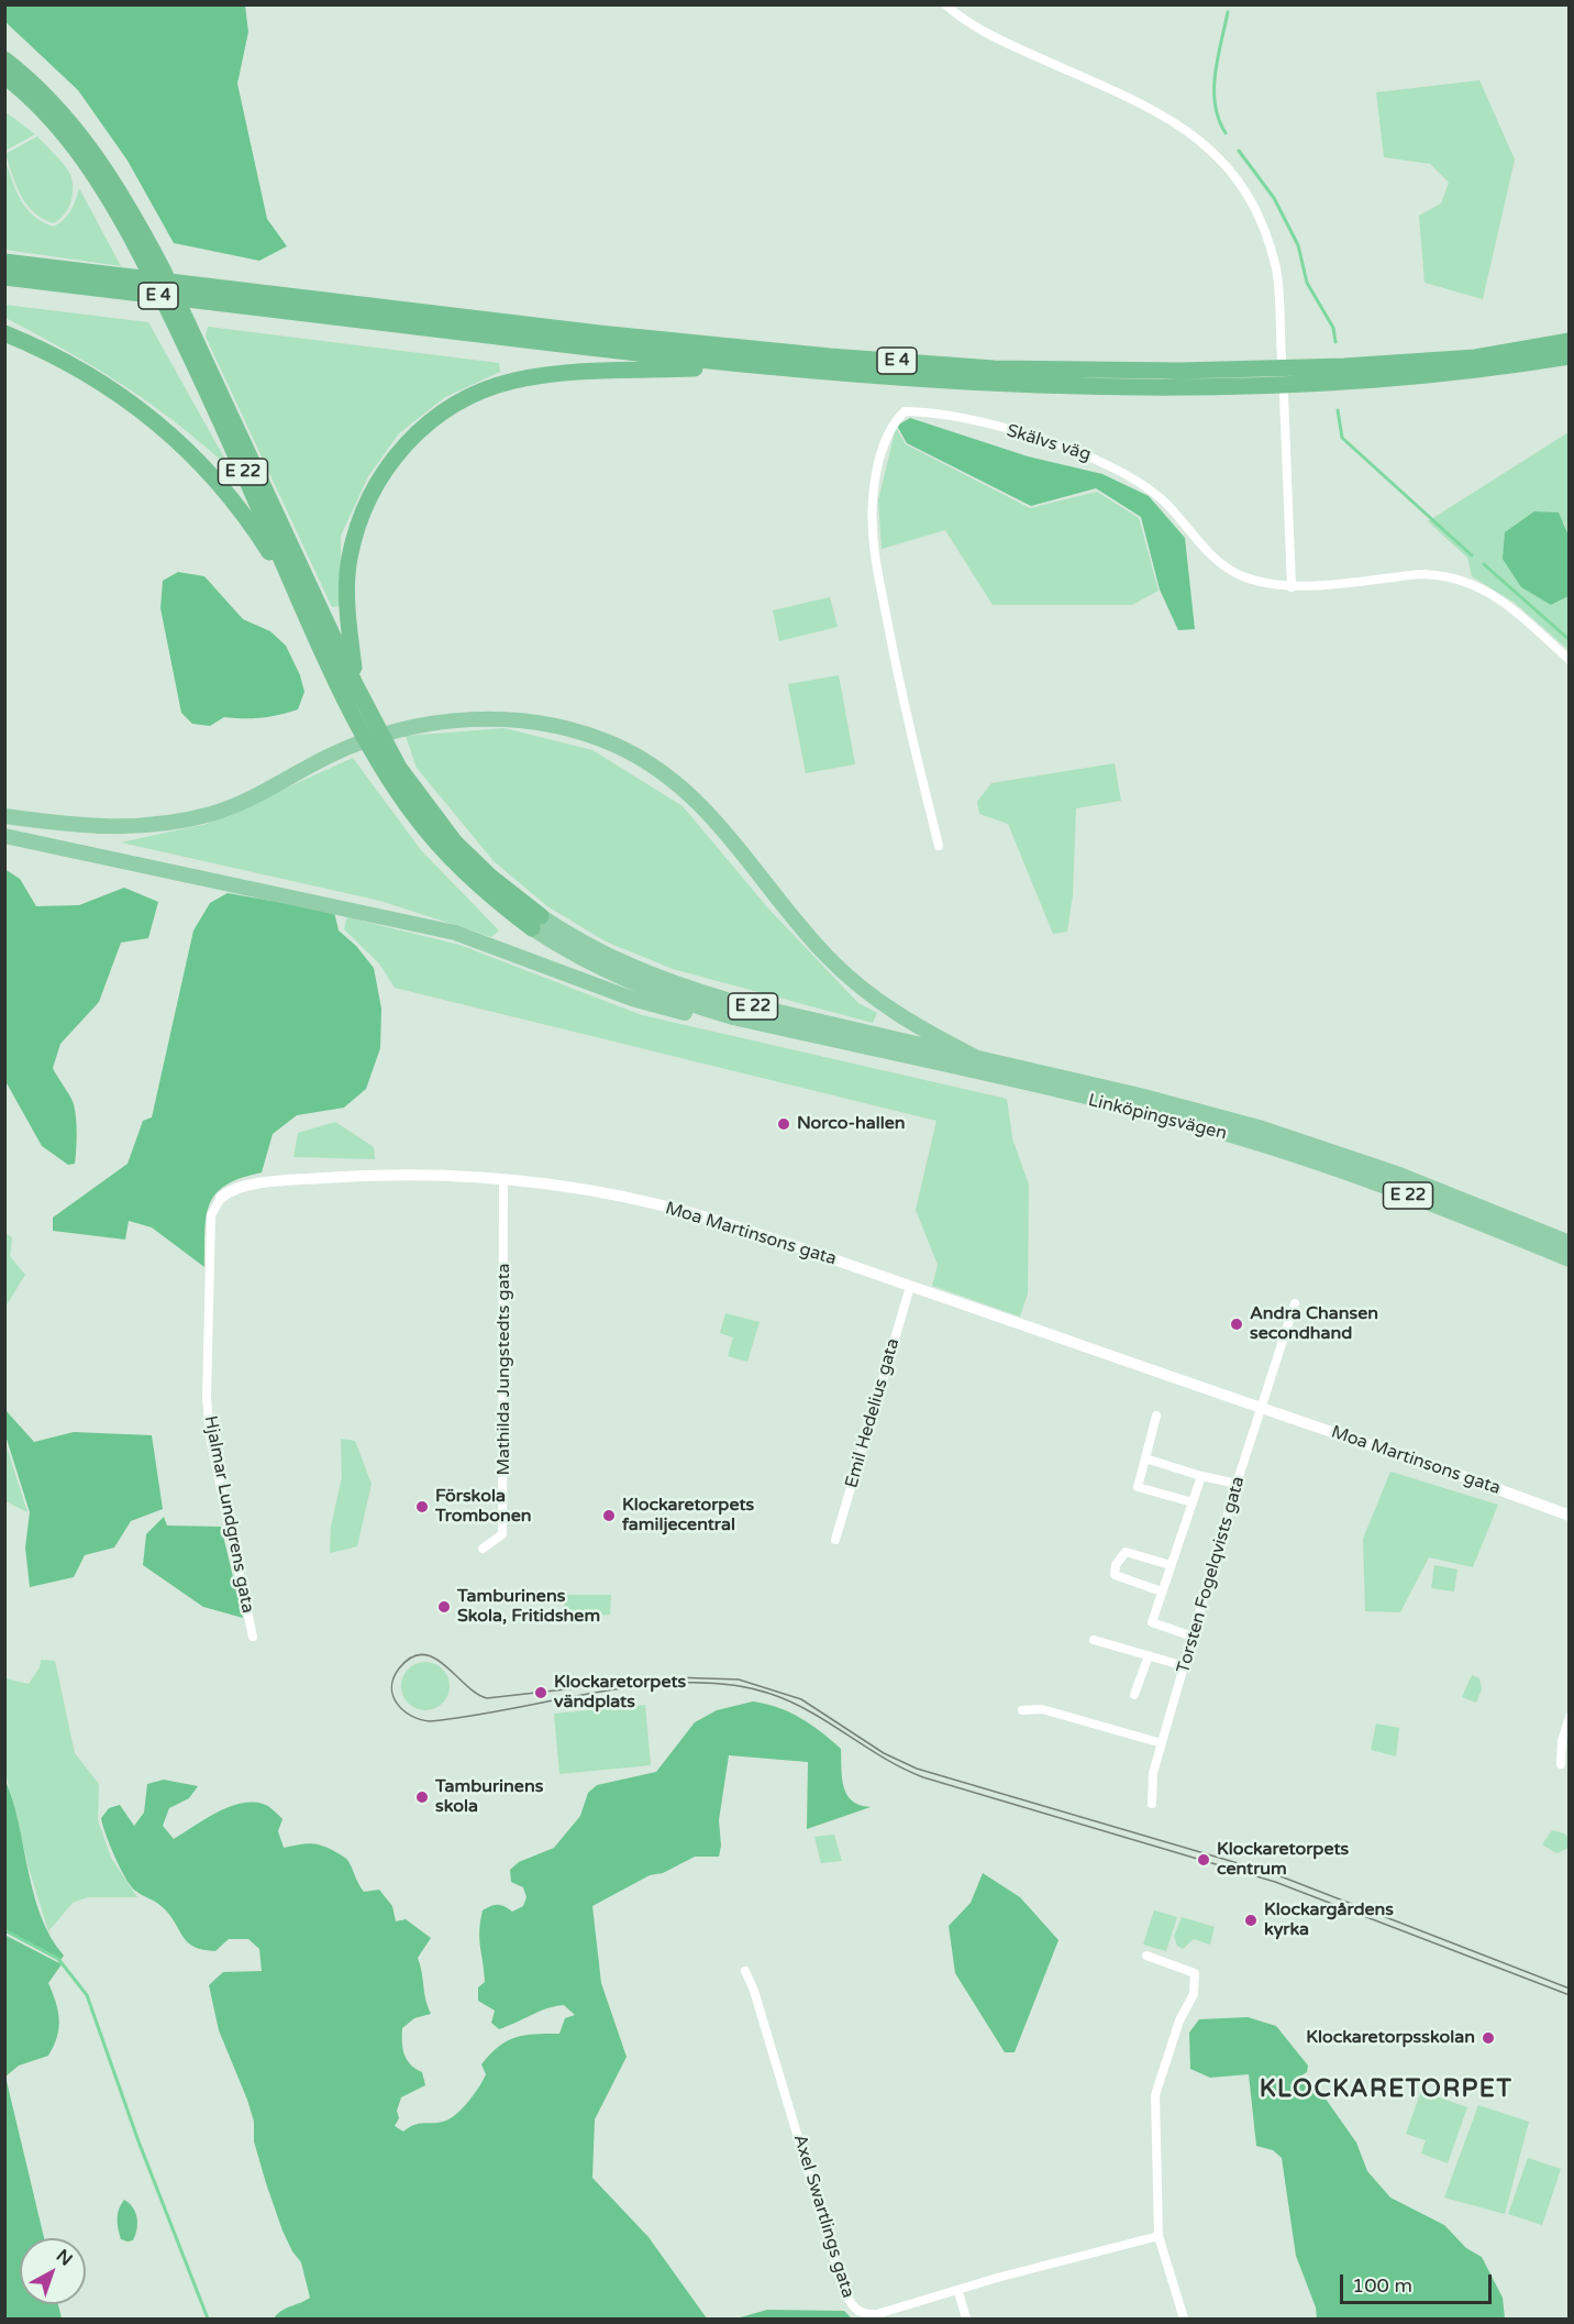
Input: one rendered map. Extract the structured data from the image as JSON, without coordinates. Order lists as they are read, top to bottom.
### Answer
{
  "streets": {
    "highway": ["E 4", "E 22", "Linköpingsvägen"],
    "street": [
      "Skälvs väg",
      "Moa Martinsons gata",
      "Mathilda Jungstedts gata",
      "Emil Hedelius gata",
      "Hjalmar Lundgrens gata",
      "Torsten Fogelqvists gata",
      "Axel Swartlings gata"
    ]
  },
  "crossings": [
    ["E 22", "Linköpingsvägen"],
    ["Moa Martinsons gata", "Mathilda Jungstedts gata"],
    ["Moa Martinsons gata", "Emil Hedelius gata"],
    ["Moa Martinsons gata", "Hjalmar Lundgrens gata"],
    ["Moa Martinsons gata", "Torsten Fogelqvists gata"]
  ],
  "districts": ["KLOCKARETORPET"],
  "places": [
    "Norco-hallen",
    "Andra Chansen secondhand",
    "Förskola Trombonen",
    "Klockaretorpets familjecentral",
    "Tamburinens Skola, Fritidshem",
    "Klockaretorpets vändplats",
    "Tamburinens skola",
    "Klockaretorpets centrum",
    "Klockargårdens kyrka",
    "Klockaretorpsskolan"
  ],
  "scale_bar": "100 m",
  "north": "top right"
}
